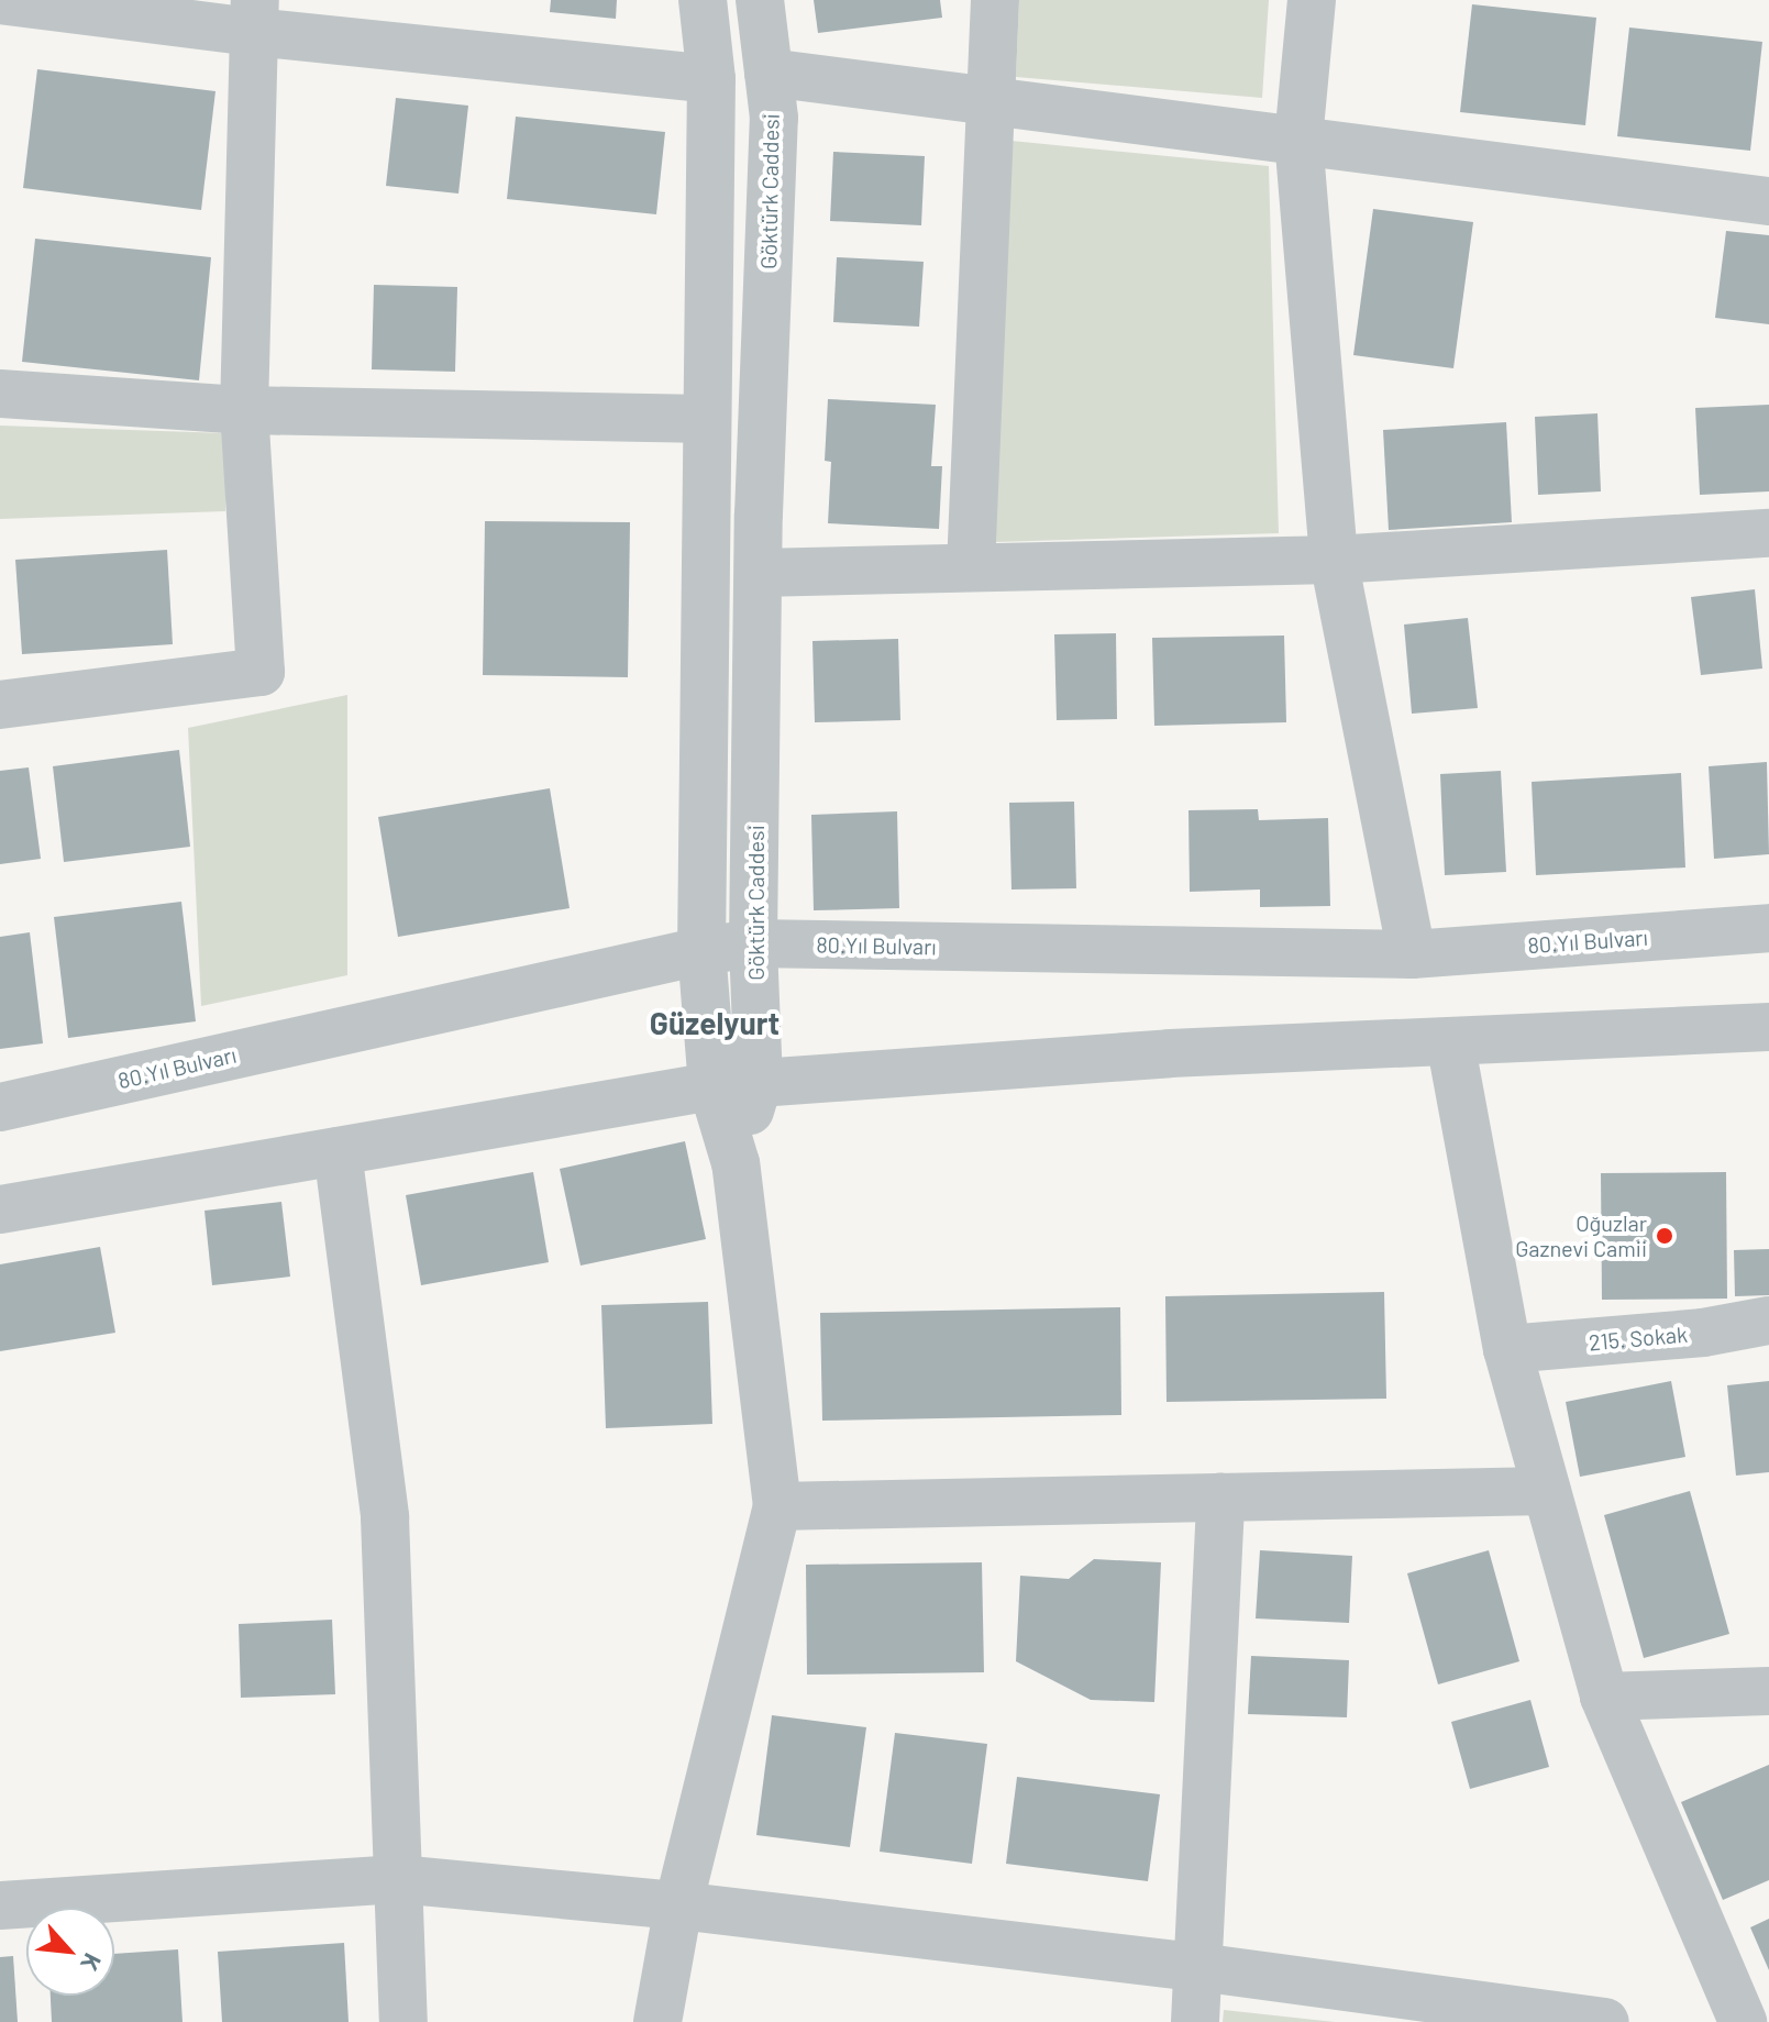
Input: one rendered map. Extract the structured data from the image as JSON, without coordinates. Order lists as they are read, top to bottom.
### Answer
{
  "streets": {
    "street": ["Göktürk Caddesi", "80.Yıl Bulvarı", "215. Sokak"]
  },
  "crossings": [
    ["Göktürk Caddesi", "80.Yıl Bulvarı"]
  ],
  "districts": ["Güzelyurt"],
  "places": ["Oğuzlar Gaznevi Camii"],
  "north": "bottom right"
}
